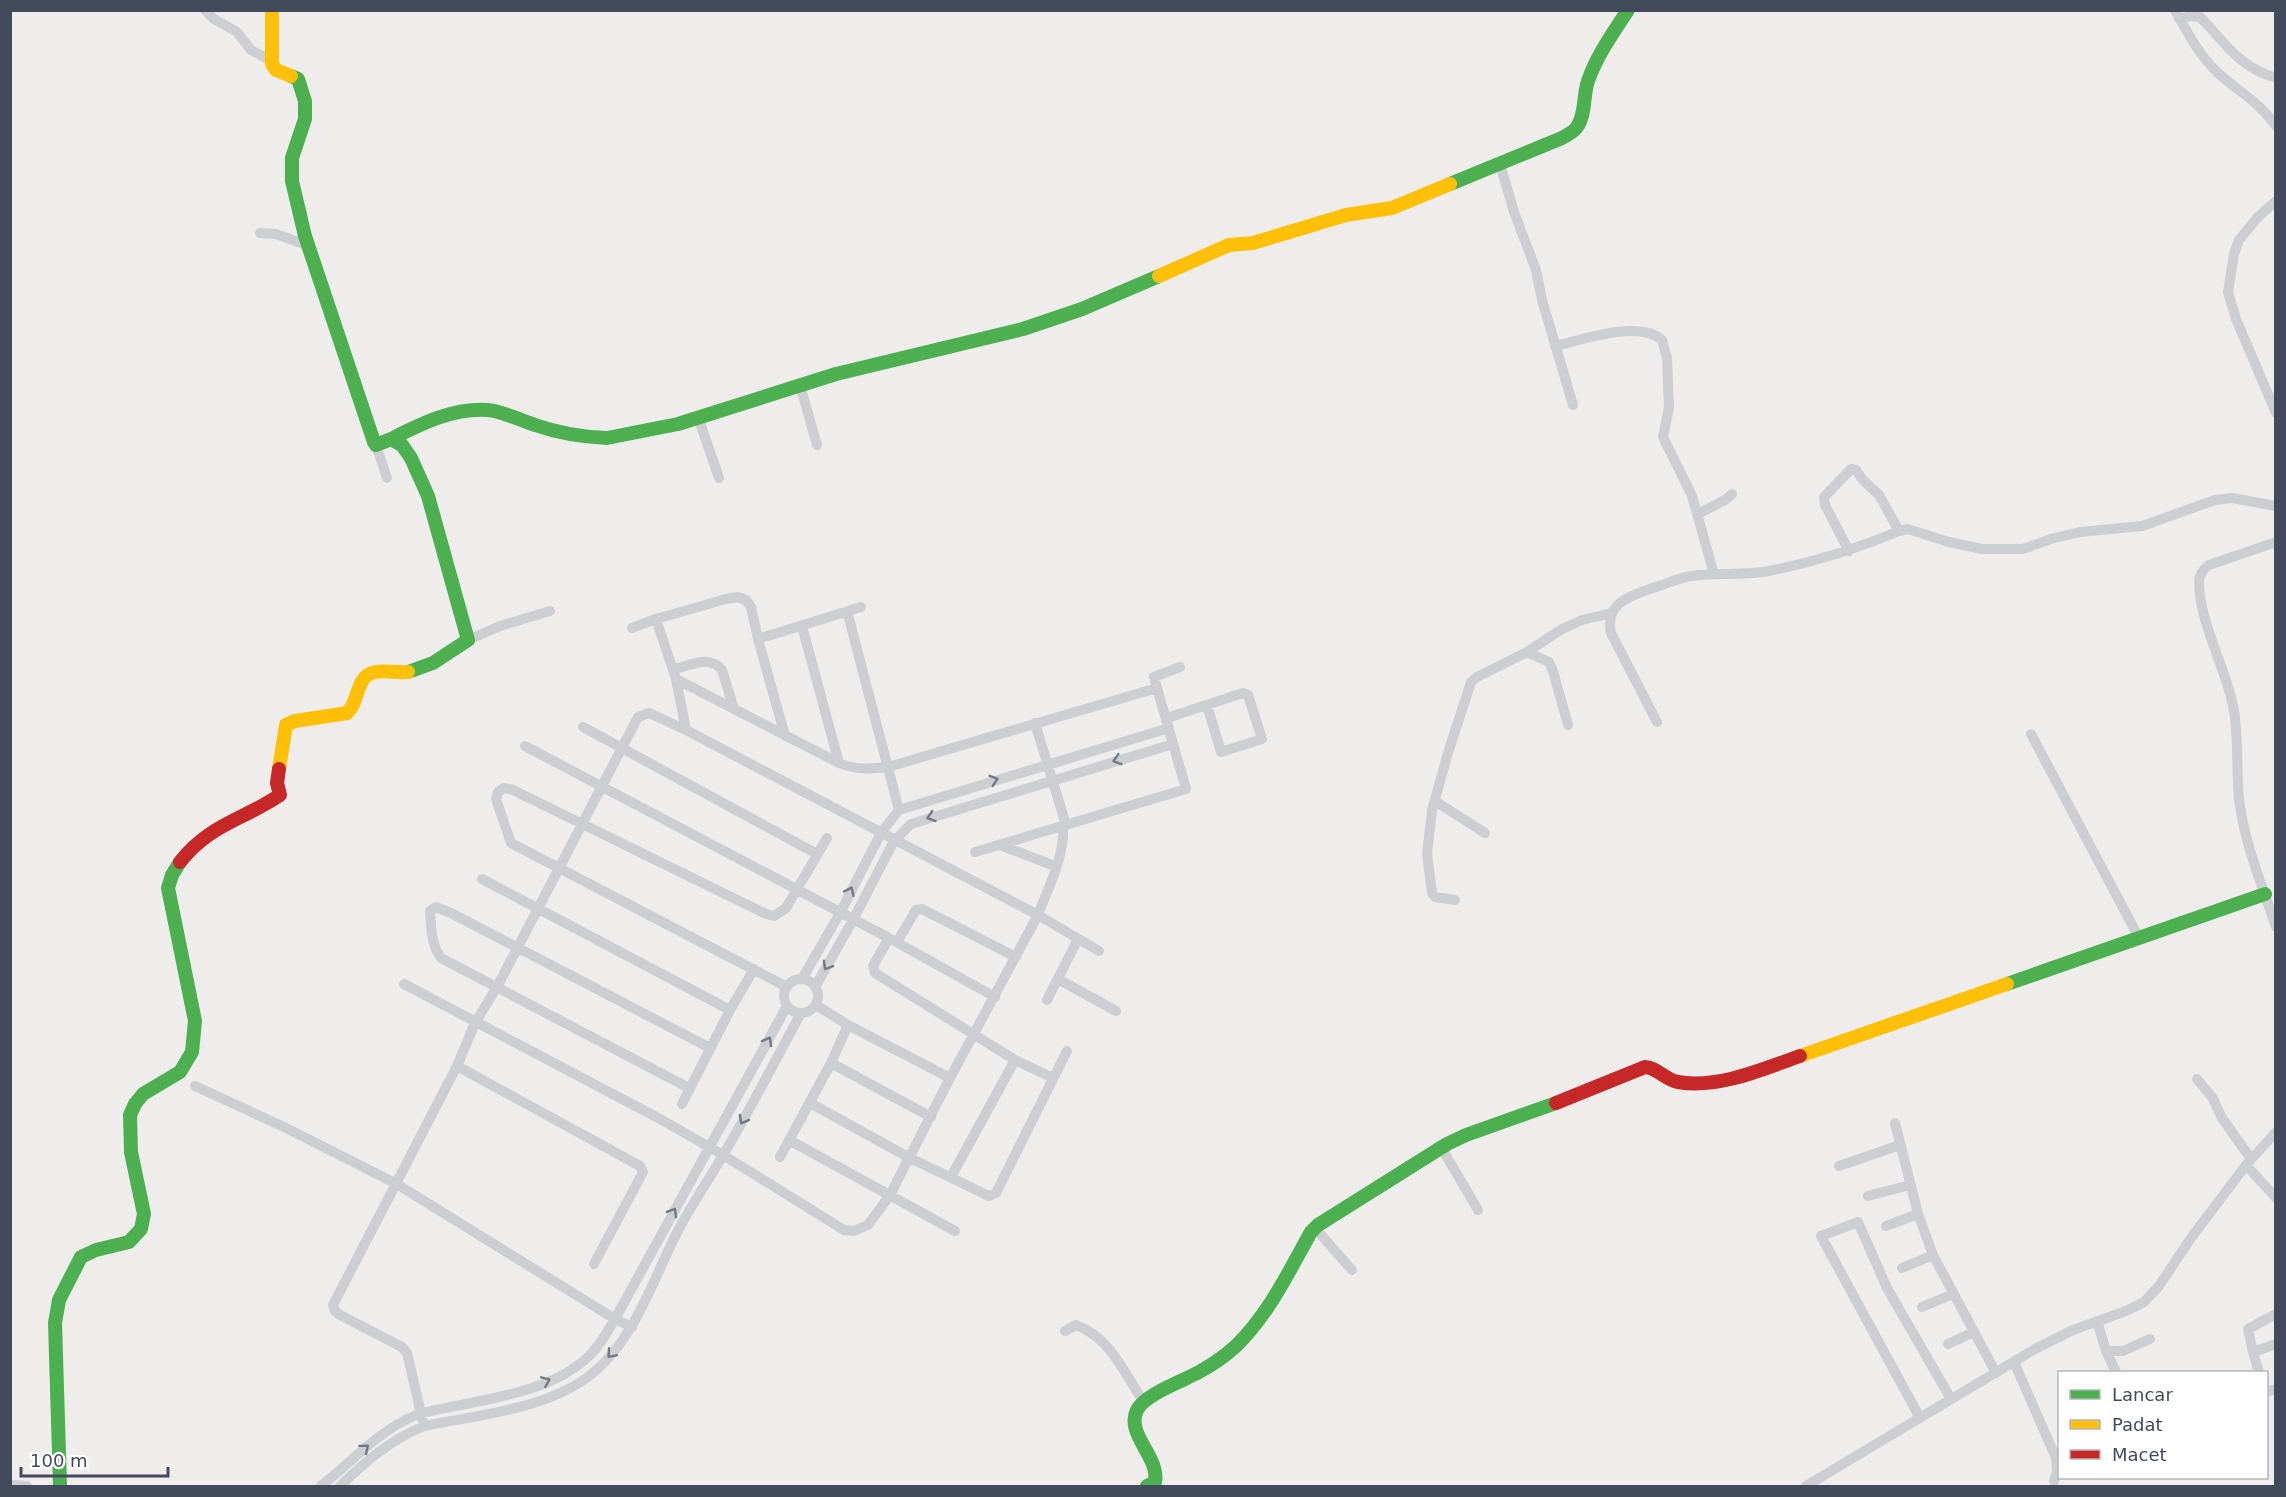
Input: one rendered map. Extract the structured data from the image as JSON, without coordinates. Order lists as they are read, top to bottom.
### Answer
{
  "legend": ["Lancar", "Padat", "Macet"],
  "scale_bar": "100 m"
}
